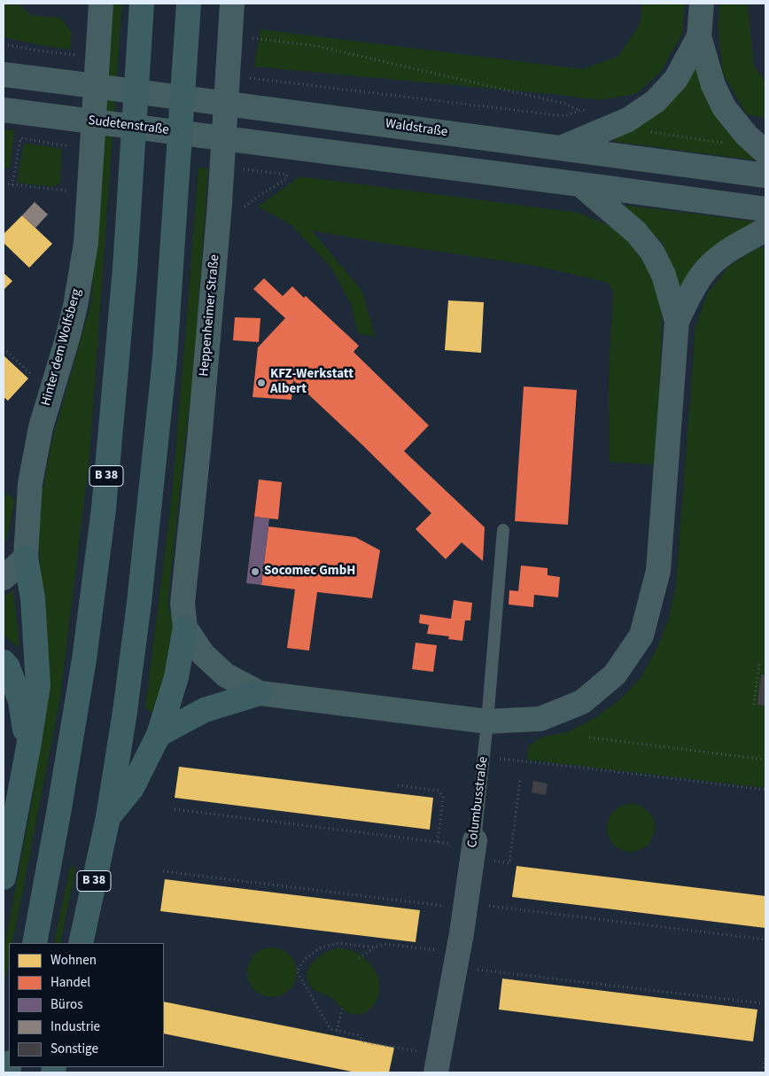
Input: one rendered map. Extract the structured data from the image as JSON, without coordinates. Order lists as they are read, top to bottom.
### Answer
{
  "streets": {
    "highway": ["B 38"],
    "main road": [
      "Sudetenstraße",
      "Waldstraße",
      "Heppenheimer Straße",
      "Hinter dem Wolfsberg"
    ],
    "street": ["Columbusstraße"]
  },
  "places": ["KFZ-Werkstatt Albert", "Socomec GmbH"],
  "legend": [
    "Wohnen",
    "Handel",
    "Büros",
    "Industrie",
    "Sonstige"
  ]
}
